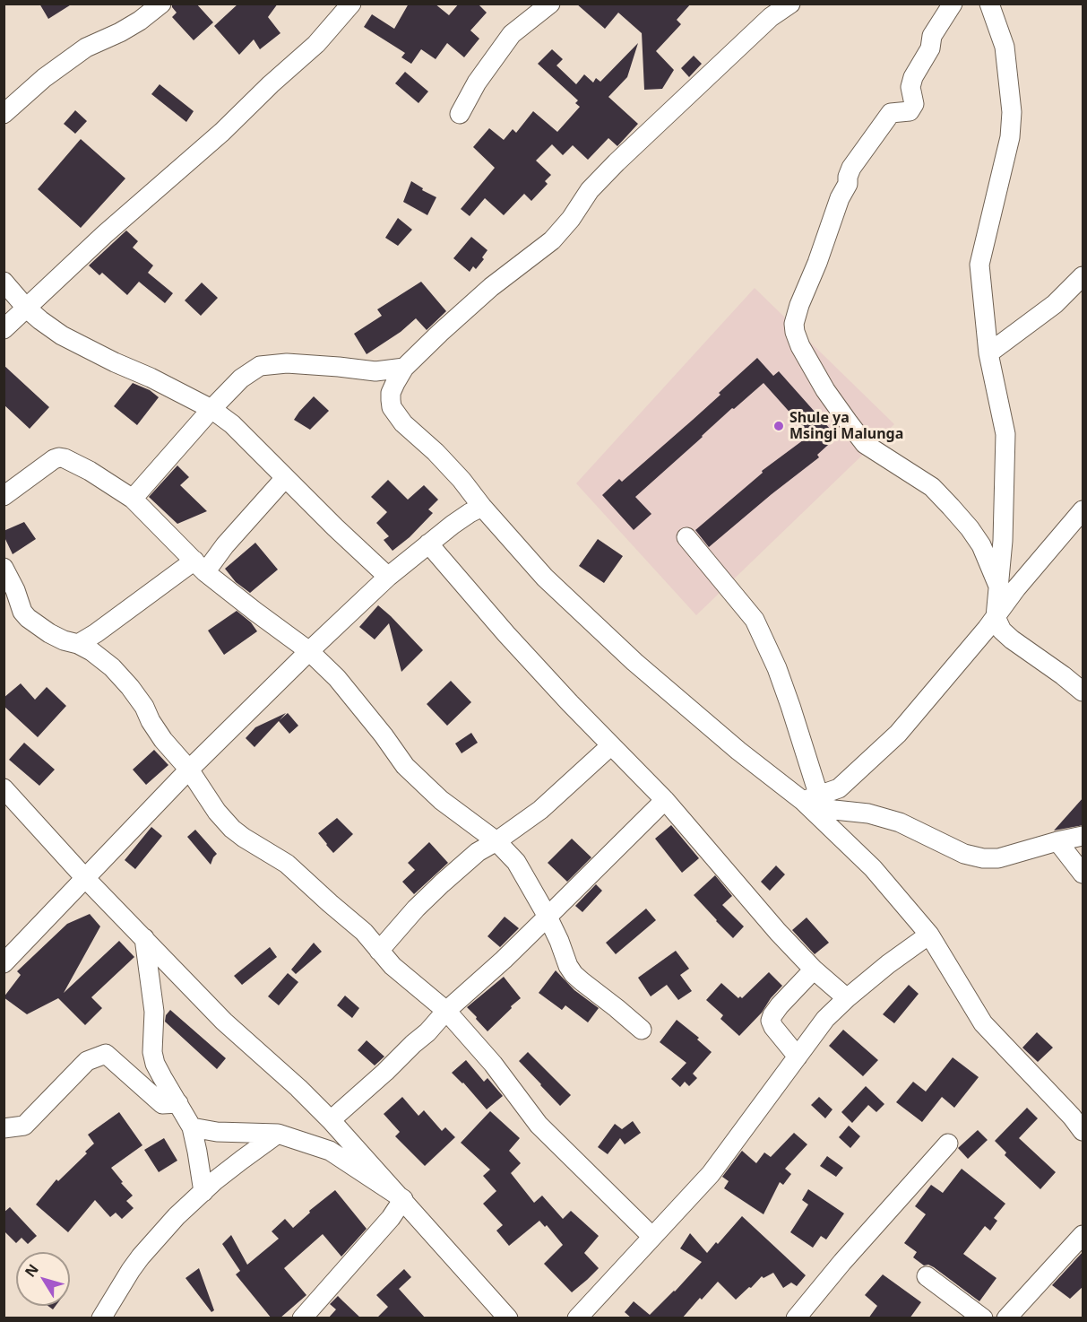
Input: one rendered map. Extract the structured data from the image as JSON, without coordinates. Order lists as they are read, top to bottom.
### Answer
{
  "places": ["Shule ya Msingi Malunga"],
  "north": "top left"
}
